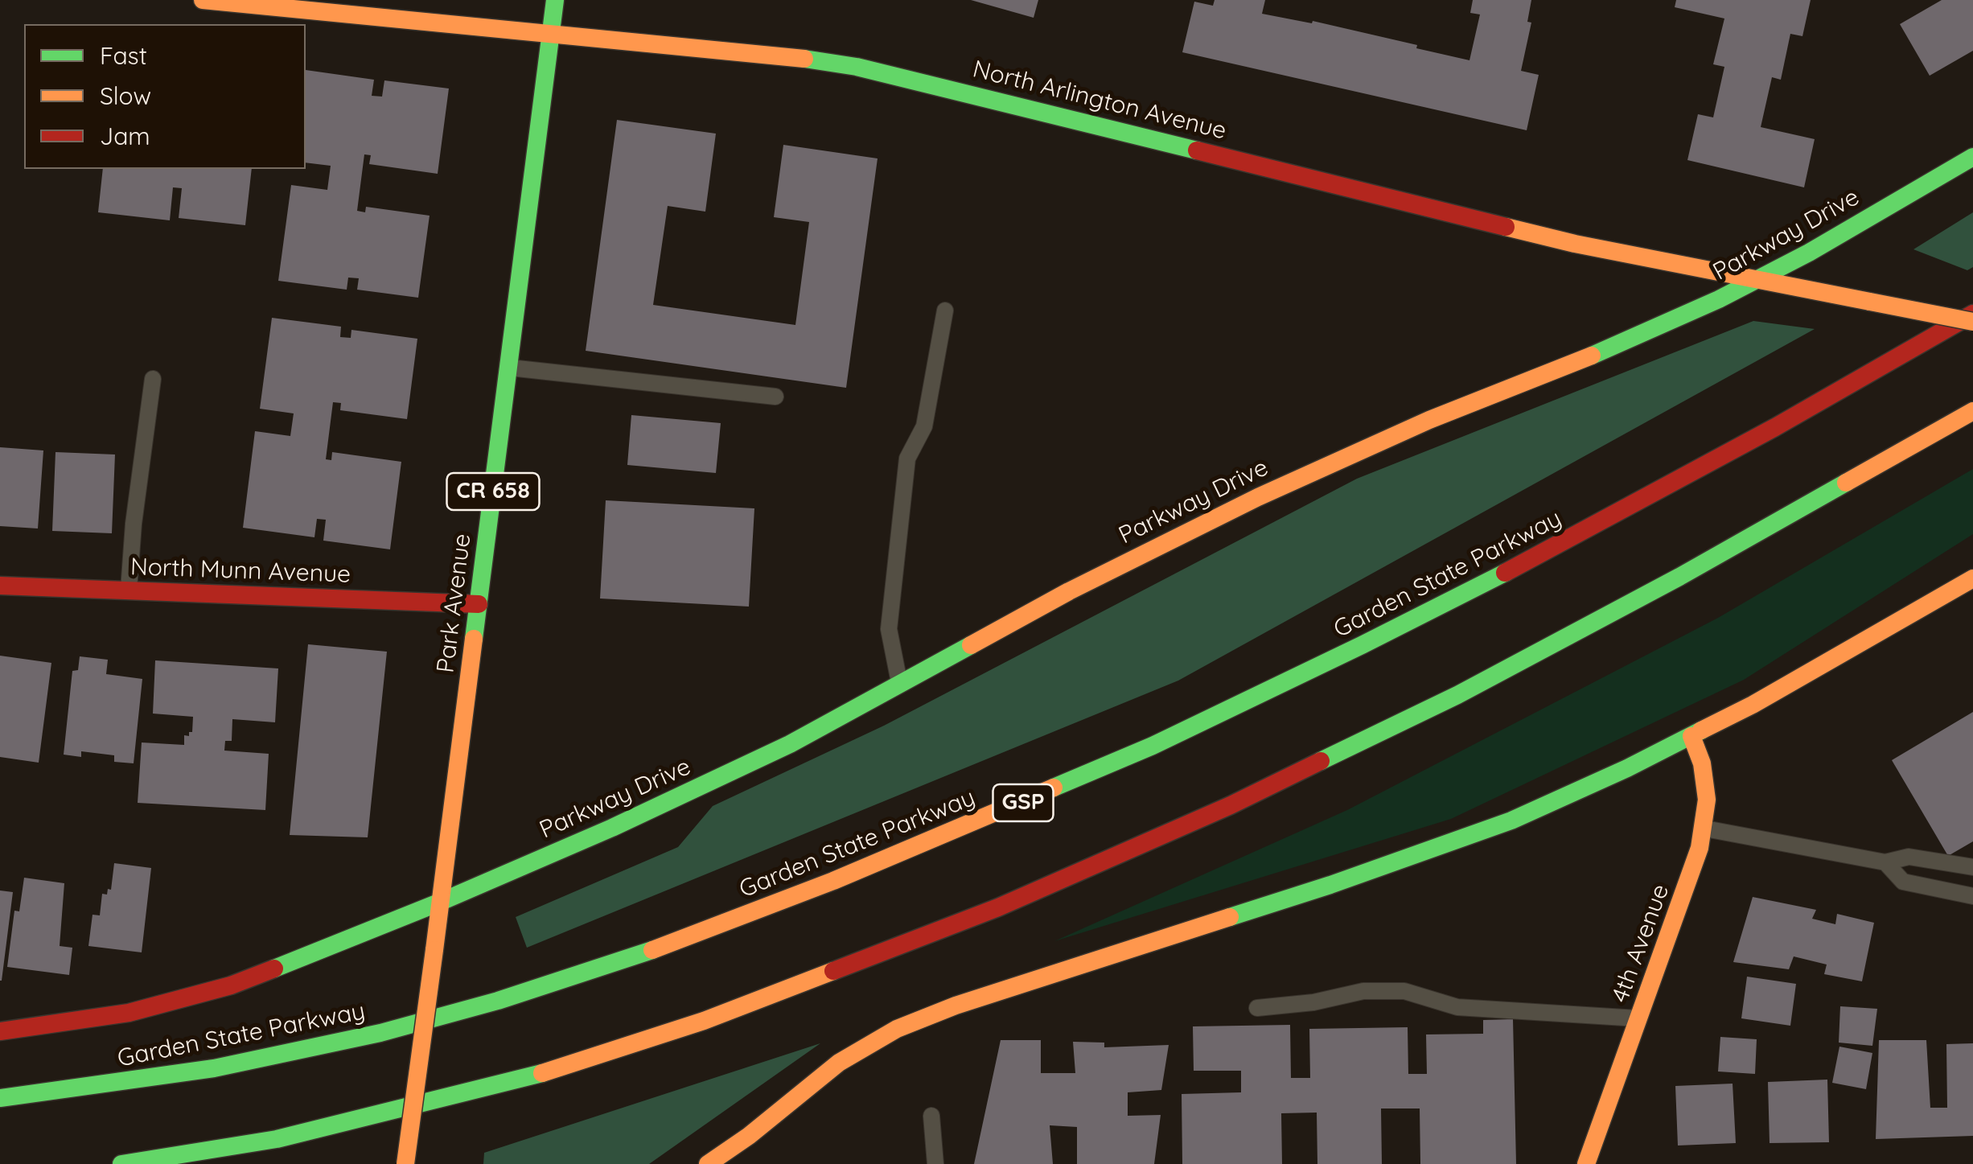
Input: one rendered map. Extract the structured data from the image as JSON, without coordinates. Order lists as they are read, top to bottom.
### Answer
{
  "streets": {
    "main road": [
      "North Arlington Avenue",
      "Parkway Drive",
      "CR 658",
      "North Munn Avenue",
      "Garden State Parkway",
      "Park Avenue",
      "GSP",
      "4th Avenue"
    ]
  },
  "crossings": [
    ["North Arlington Avenue", "Parkway Drive"],
    ["North Arlington Avenue", "Park Avenue"],
    ["Parkway Drive", "Park Avenue"],
    ["North Munn Avenue", "Park Avenue"]
  ],
  "legend": ["Fast", "Slow", "Jam"]
}
